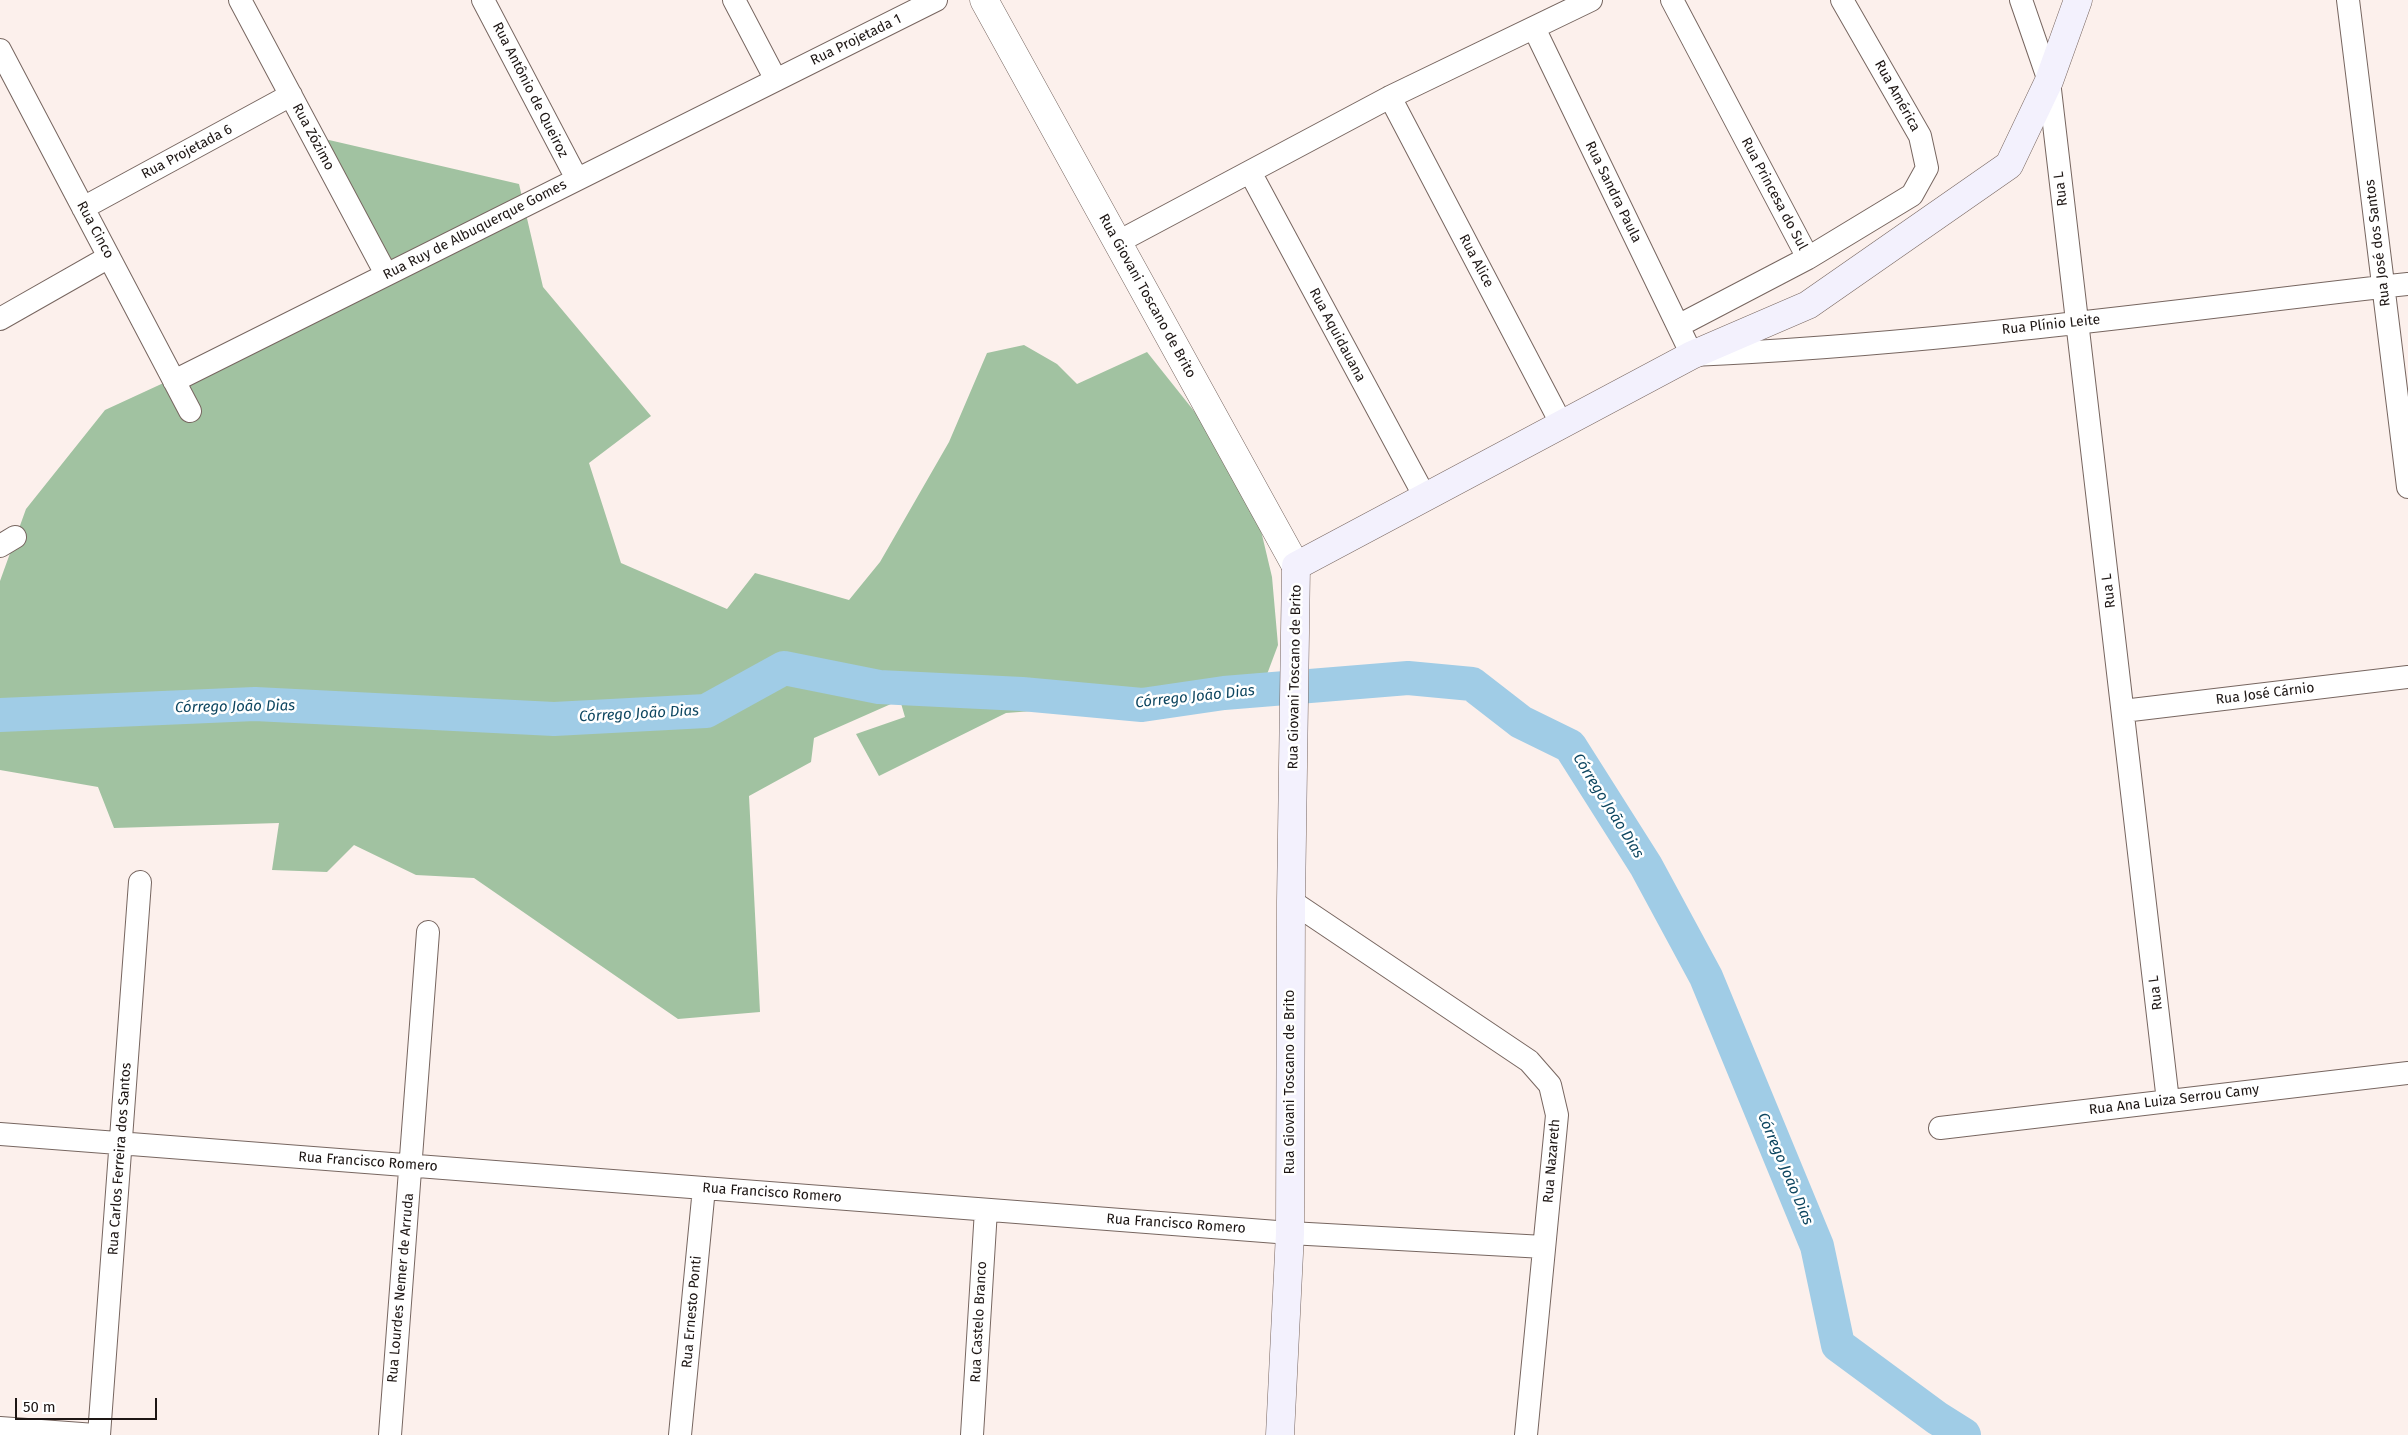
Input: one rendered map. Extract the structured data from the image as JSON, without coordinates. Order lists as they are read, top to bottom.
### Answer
{
  "streets": {
    "main road": ["Rua Giovani Toscano de Brito"],
    "street": [
      "Rua Projetada 1",
      "Rua Antônio de Queiroz",
      "Rua América",
      "Rua Zózimo",
      "Rua Projetada 6",
      "Rua L",
      "Rua Sandra Paula",
      "Rua Princesa do Sul",
      "Rua Cinco",
      "Rua Ruy de Albuquerque Gomes",
      "Rua José dos Santos",
      "Rua Alice",
      "Rua Plínio Leite",
      "Rua Aquidauana",
      "Rua José Cárnio",
      "Rua Ana Luiza Serrou Camy",
      "Rua Carlos Ferreira dos Santos",
      "Rua Nazareth",
      "Rua Francisco Romero",
      "Rua Lourdes Nemer de Arruda",
      "Rua Ernesto Ponti",
      "Rua Castelo Branco"
    ]
  },
  "crossings": [
    ["Rua Projetada 1", "Rua Ruy de Albuquerque Gomes"],
    ["Rua Antônio de Queiroz", "Rua Ruy de Albuquerque Gomes"],
    ["Rua América", "Rua Princesa do Sul"],
    ["Rua Zózimo", "Rua Projetada 6"],
    ["Rua Zózimo", "Rua Ruy de Albuquerque Gomes"],
    ["Rua Projetada 6", "Rua Cinco"],
    ["Rua L", "Rua Plínio Leite"],
    ["Rua L", "Rua José Cárnio"],
    ["Rua L", "Rua Ana Luiza Serrou Camy"],
    ["Rua Sandra Paula", "Rua Princesa do Sul"],
    ["Rua Sandra Paula", "Rua Plínio Leite"],
    ["Rua Cinco", "Rua Ruy de Albuquerque Gomes"],
    ["Rua José dos Santos", "Rua Plínio Leite"],
    ["Rua Giovani Toscano de Brito", "Rua Nazareth"],
    ["Rua Giovani Toscano de Brito", "Rua Francisco Romero"],
    ["Rua Carlos Ferreira dos Santos", "Rua Francisco Romero"],
    ["Rua Nazareth", "Rua Francisco Romero"],
    ["Rua Francisco Romero", "Rua Lourdes Nemer de Arruda"],
    ["Rua Francisco Romero", "Rua Ernesto Ponti"],
    ["Rua Francisco Romero", "Rua Castelo Branco"]
  ],
  "water": ["Córrego João Dias"],
  "scale_bar": "50 m"
}
